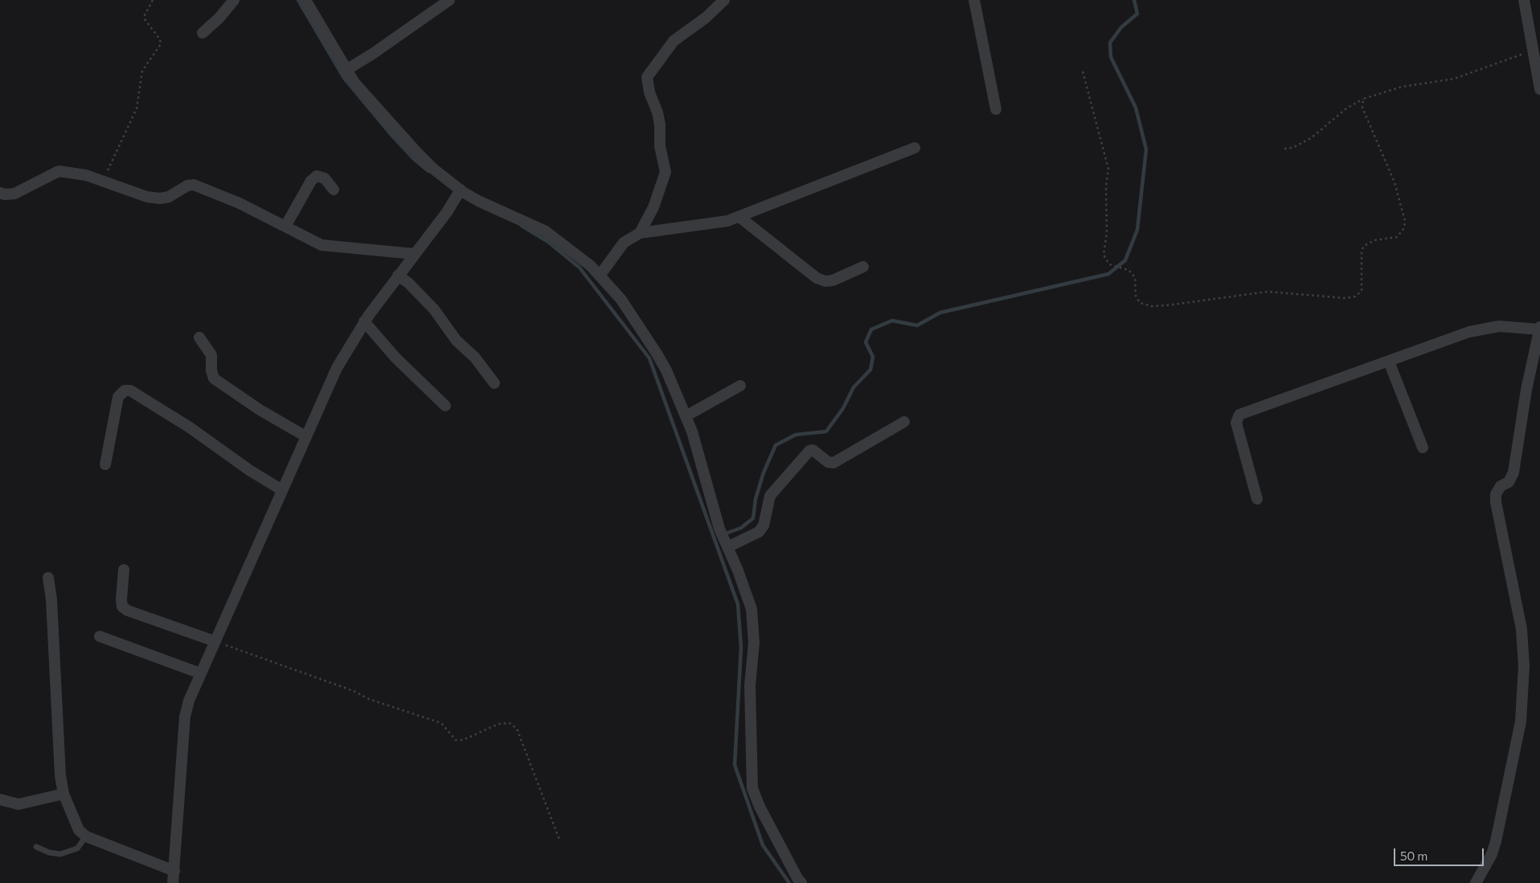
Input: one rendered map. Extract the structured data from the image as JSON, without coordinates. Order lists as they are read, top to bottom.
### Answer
{
  "scale_bar": "50 m"
}
